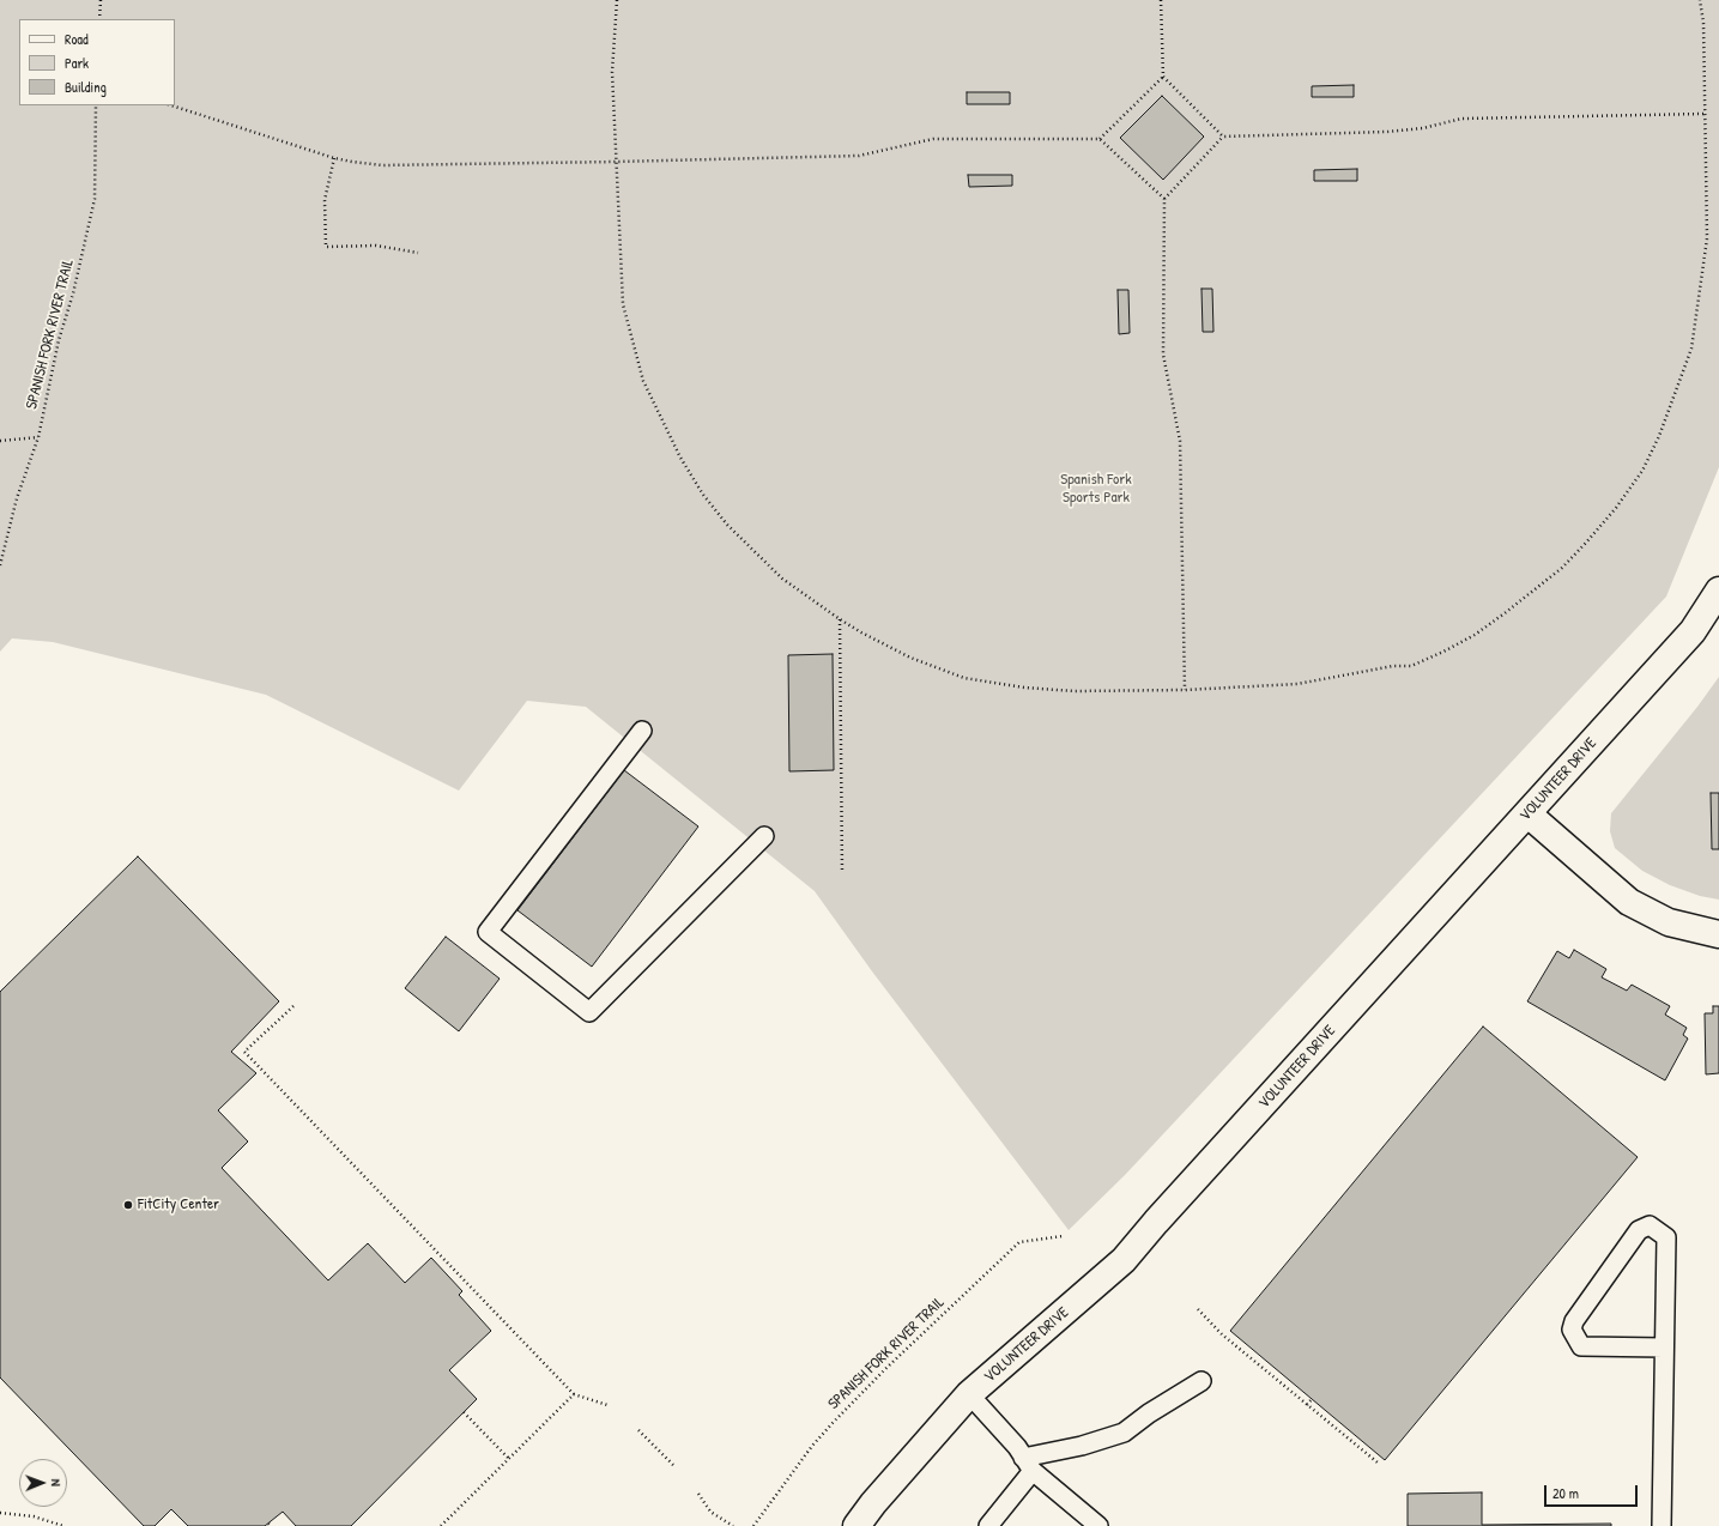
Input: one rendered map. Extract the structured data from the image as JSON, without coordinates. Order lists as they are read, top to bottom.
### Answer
{
  "streets": {
    "street": ["VOLUNTEER DRIVE"],
    "path": ["SPANISH FORK RIVER TRAIL"]
  },
  "parks": ["Spanish Fork Sports Park"],
  "places": ["FitCity Center"],
  "legend": ["Road", "Park", "Building"],
  "scale_bar": "20 m",
  "north": "right"
}
